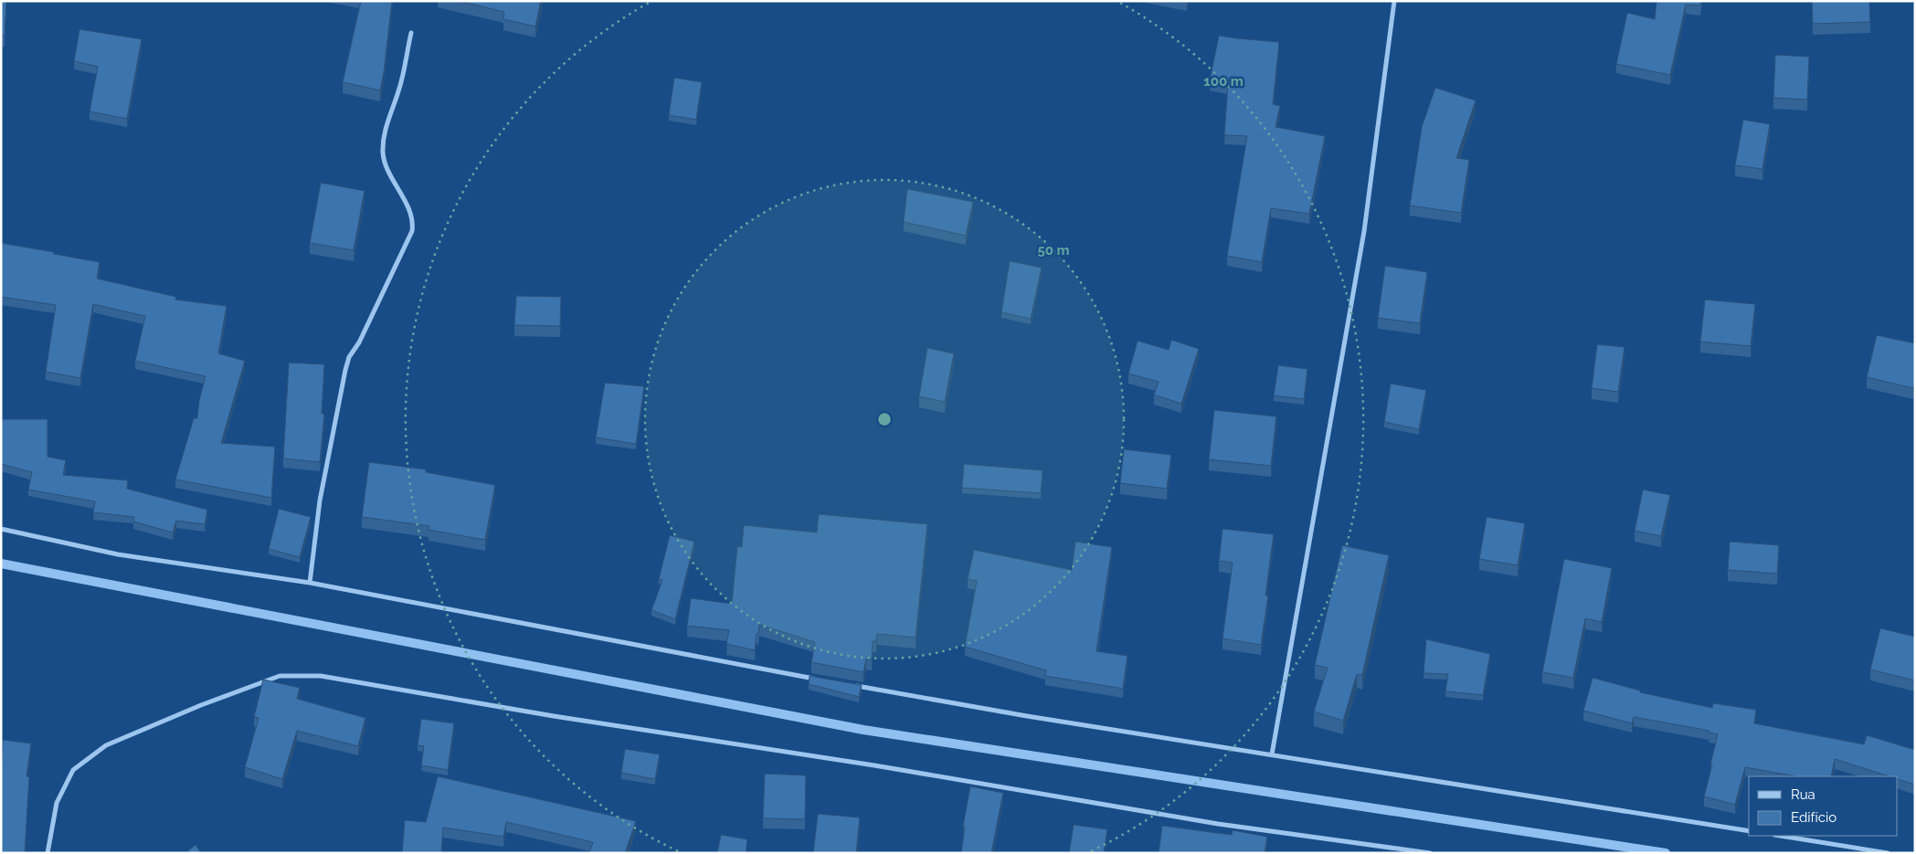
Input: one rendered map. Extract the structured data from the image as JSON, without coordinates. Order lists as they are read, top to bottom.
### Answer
{
  "legend": ["Rua", "Edifício"],
  "rings": ["100 m", "50 m"]
}
